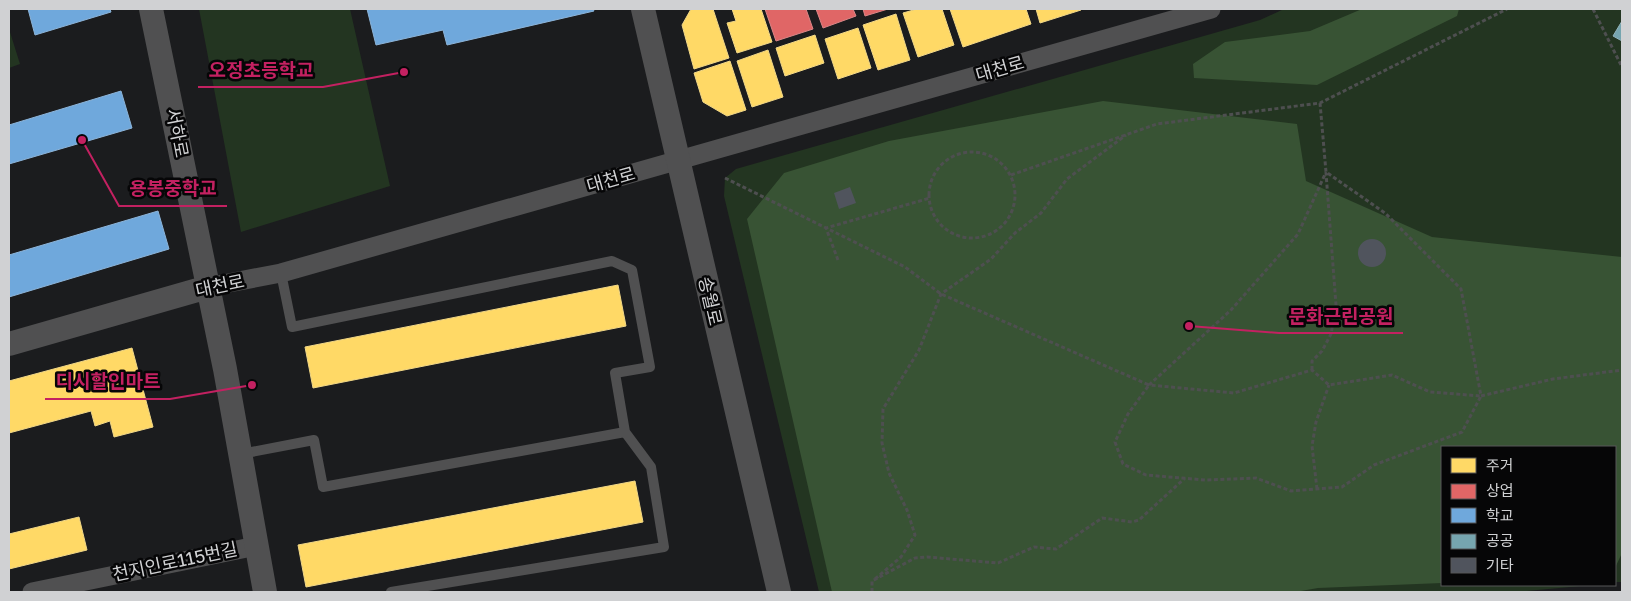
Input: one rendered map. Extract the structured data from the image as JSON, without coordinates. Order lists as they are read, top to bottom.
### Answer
{
  "streets": {
    "street": [
      "대천로",
      "서하로",
      "송월로",
      "천지인로115번길"
    ]
  },
  "crossings": [
    ["대천로", "서하로"],
    ["대천로", "송월로"],
    ["대천로", "천지인로115번길"],
    ["서하로", "천지인로115번길"]
  ],
  "places": [
    "오정초등학교",
    "용봉중학교",
    "문화근린공원",
    "디시할인마트"
  ],
  "legend": [
    "주거",
    "상업",
    "학교",
    "공공",
    "기타"
  ]
}
